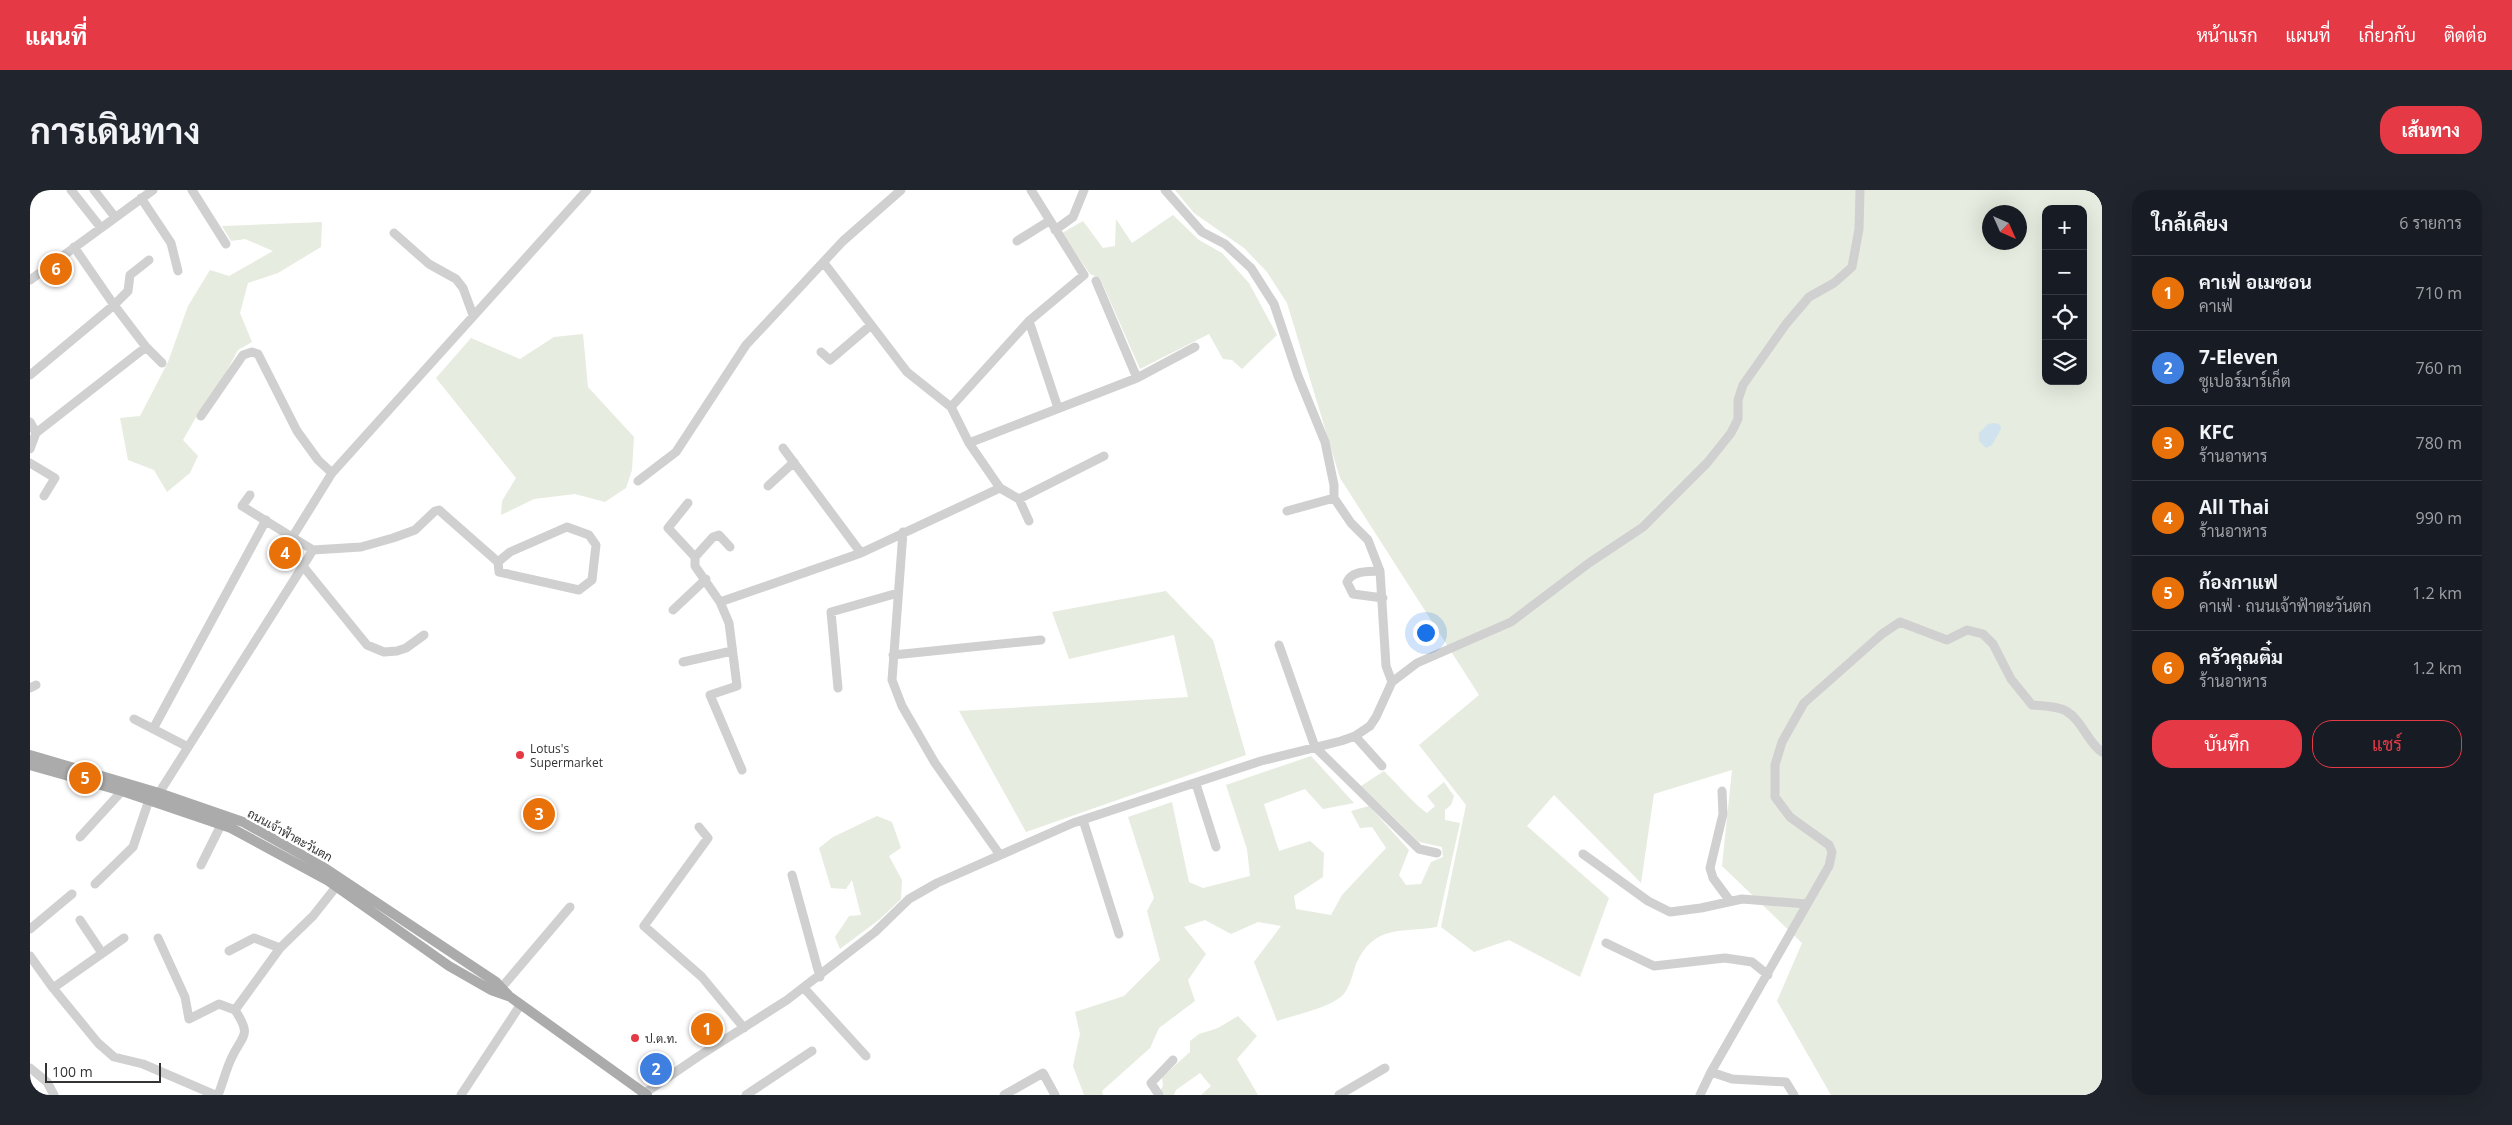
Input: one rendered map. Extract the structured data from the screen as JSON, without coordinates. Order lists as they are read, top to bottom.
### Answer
{
  "streets": {
    "main road": ["ถนนเจ้าฟ้าตะวันตก"]
  },
  "places": ["Lotus's Supermarket", "ป.ต.ท."],
  "scale_bar": "100 m",
  "north": "bottom right",
  "page": {
    "header": "แผนที่",
    "nav": [
      "หน้าแรก",
      "แผนที่",
      "เกี่ยวกับ",
      "ติดต่อ"
    ],
    "buttons": [
      "เส้นทาง",
      ["บันทึก", "แชร์"]
    ],
    "title": "การเดินทาง",
    "heading": ["ใกล้เคียง", "6 รายการ"],
    "map_buttons": ["+", "−"],
    "pins": [
      "6",
      "4",
      "5",
      "3",
      "1",
      "2"
    ],
    "list": [
      {
        "mark": "1",
        "name": "คาเฟ่ อเมซอน",
        "note": "คาเฟ่",
        "value": "710 m"
      },
      {
        "mark": "2",
        "name": "7-Eleven",
        "note": "ซูเปอร์มาร์เก็ต",
        "value": "760 m"
      },
      {
        "mark": "3",
        "name": "KFC",
        "note": "ร้านอาหาร",
        "value": "780 m"
      },
      {
        "mark": "4",
        "name": "All Thai",
        "note": "ร้านอาหาร",
        "value": "990 m"
      },
      {
        "mark": "5",
        "name": "ก้องกาแฟ",
        "note": "คาเฟ่ · ถนนเจ้าฟ้าตะวันตก",
        "value": "1.2 km"
      },
      {
        "mark": "6",
        "name": "ครัวคุณติ๋ม",
        "note": "ร้านอาหาร",
        "value": "1.2 km"
      }
    ],
    "scale": "100 m"
  }
}
